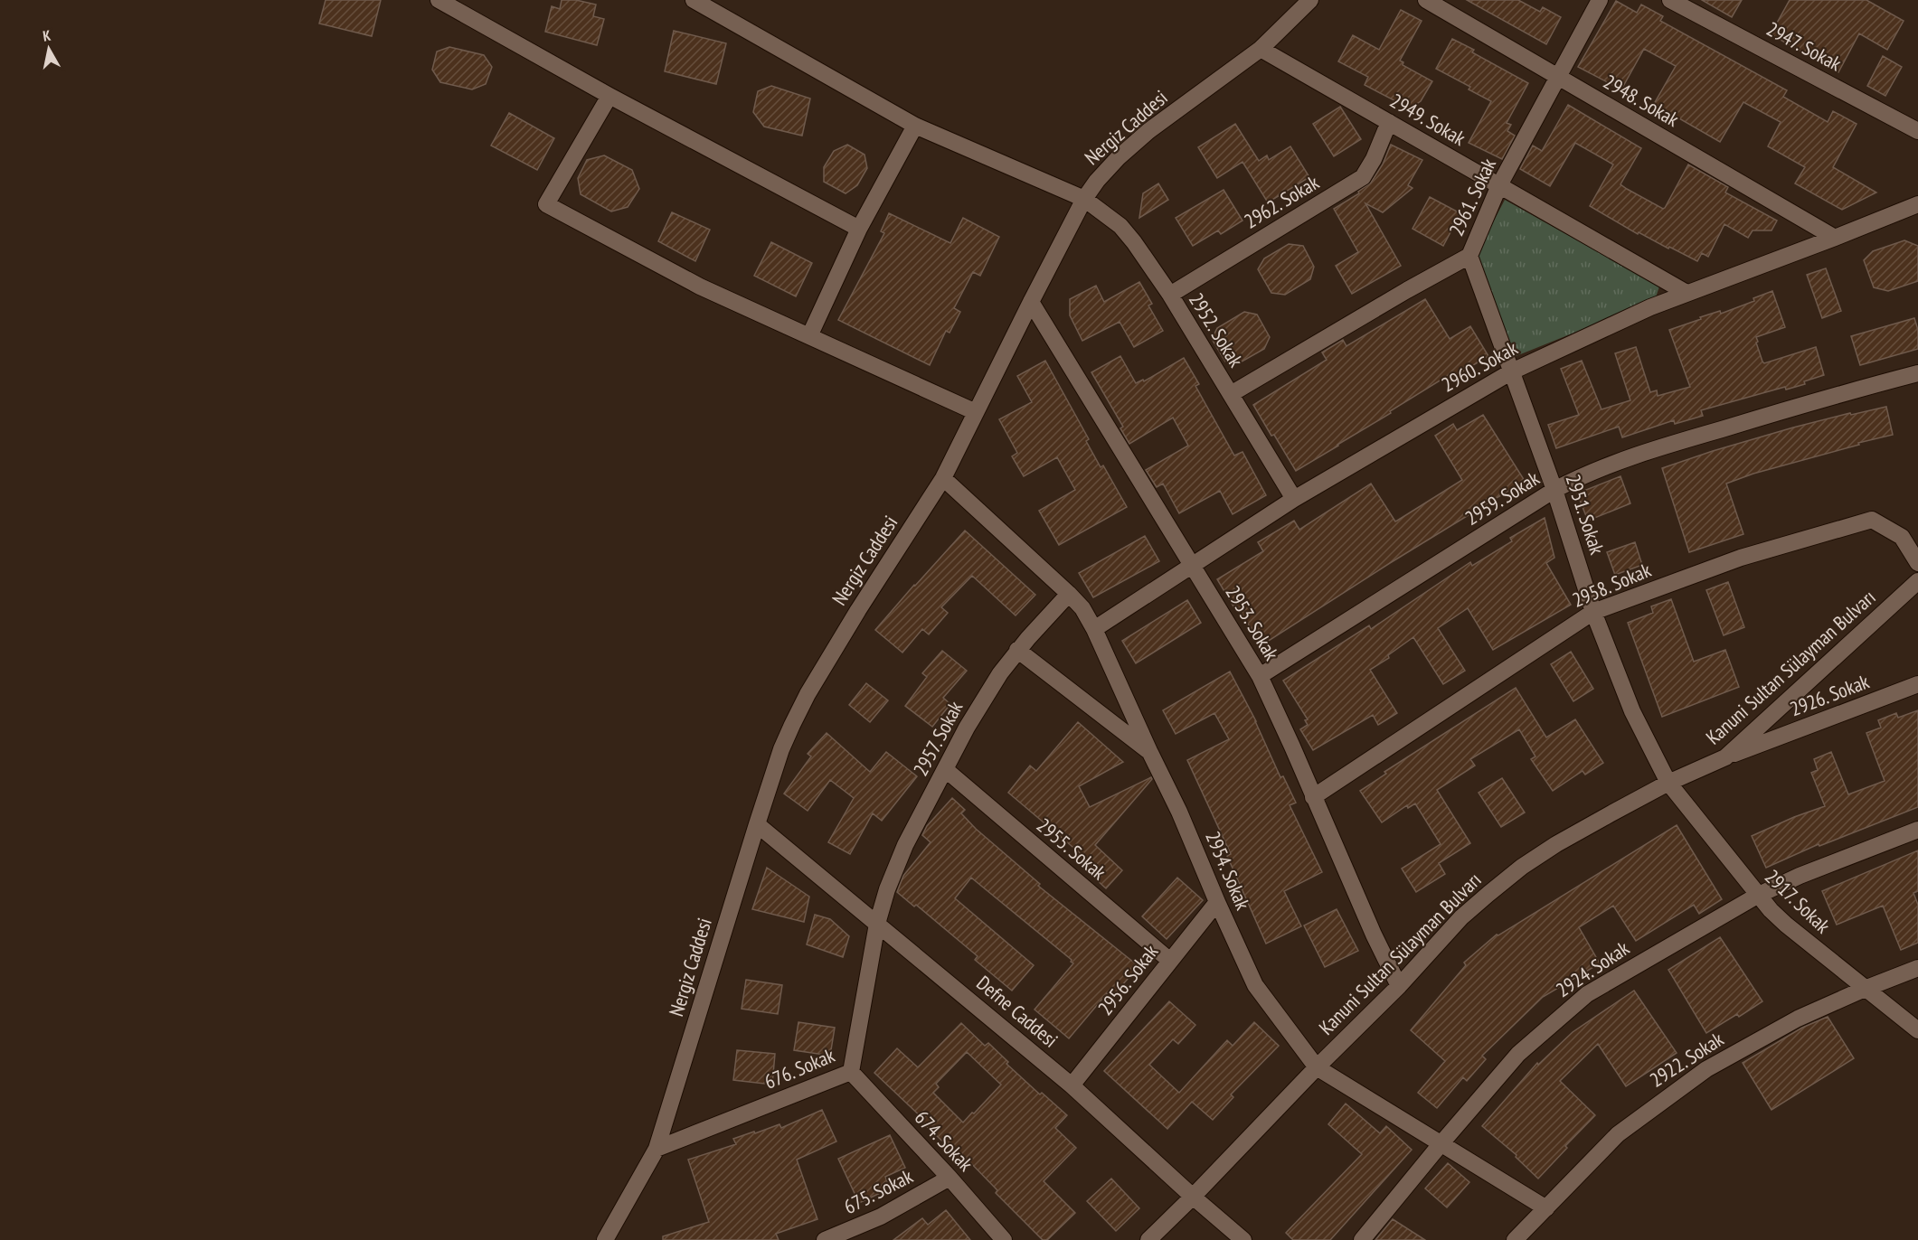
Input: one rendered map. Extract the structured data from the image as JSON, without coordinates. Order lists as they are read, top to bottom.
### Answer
{
  "streets": {
    "street": [
      "2947. Sokak",
      "2948. Sokak",
      "2949. Sokak",
      "Nergiz Caddesi",
      "2961. Sokak",
      "2962. Sokak",
      "2952. Sokak",
      "2960. Sokak",
      "2959. Sokak",
      "2951. Sokak",
      "2958. Sokak",
      "2953. Sokak",
      "Kanuni Sultan Sülayman Bulvarı",
      "2926. Sokak",
      "2957. Sokak",
      "2955. Sokak",
      "2954. Sokak",
      "2917. Sokak",
      "2924. Sokak",
      "2956. Sokak",
      "Defne Caddesi",
      "2922. Sokak",
      "676. Sokak",
      "674. Sokak",
      "675. Sokak"
    ]
  },
  "crossings": [
    ["2948. Sokak", "2961. Sokak"],
    ["2948. Sokak", "2960. Sokak"],
    ["2949. Sokak", "Nergiz Caddesi"],
    ["2949. Sokak", "2961. Sokak"],
    ["2949. Sokak", "2962. Sokak"],
    ["2949. Sokak", "2960. Sokak"],
    ["Nergiz Caddesi", "2952. Sokak"],
    ["Nergiz Caddesi", "2953. Sokak"],
    ["Nergiz Caddesi", "2954. Sokak"],
    ["Nergiz Caddesi", "Defne Caddesi"],
    ["Nergiz Caddesi", "676. Sokak"],
    ["2961. Sokak", "2952. Sokak"],
    ["2961. Sokak", "2951. Sokak"],
    ["2962. Sokak", "2952. Sokak"],
    ["2952. Sokak", "2960. Sokak"],
    ["2960. Sokak", "2951. Sokak"],
    ["2960. Sokak", "2953. Sokak"],
    ["2960. Sokak", "2954. Sokak"],
    ["2959. Sokak", "2951. Sokak"],
    ["2959. Sokak", "2953. Sokak"],
    ["2951. Sokak", "2958. Sokak"],
    ["2951. Sokak", "Kanuni Sultan Sülayman Bulvarı"],
    ["2951. Sokak", "2917. Sokak"],
    ["2958. Sokak", "2953. Sokak"],
    ["2953. Sokak", "Kanuni Sultan Sülayman Bulvarı"],
    ["Kanuni Sultan Sülayman Bulvarı", "2926. Sokak"],
    ["Kanuni Sultan Sülayman Bulvarı", "2954. Sokak"],
    ["Kanuni Sultan Sülayman Bulvarı", "2917. Sokak"],
    ["Kanuni Sultan Sülayman Bulvarı", "Defne Caddesi"],
    ["2957. Sokak", "2955. Sokak"],
    ["2957. Sokak", "2954. Sokak"],
    ["2957. Sokak", "Defne Caddesi"],
    ["2957. Sokak", "676. Sokak"],
    ["2955. Sokak", "2956. Sokak"],
    ["2954. Sokak", "2924. Sokak"],
    ["2954. Sokak", "2956. Sokak"],
    ["2954. Sokak", "2922. Sokak"],
    ["2917. Sokak", "2924. Sokak"],
    ["2917. Sokak", "2922. Sokak"],
    ["2956. Sokak", "Defne Caddesi"],
    ["Defne Caddesi", "676. Sokak"],
    ["676. Sokak", "674. Sokak"],
    ["674. Sokak", "675. Sokak"]
  ],
  "north": "top"
}
